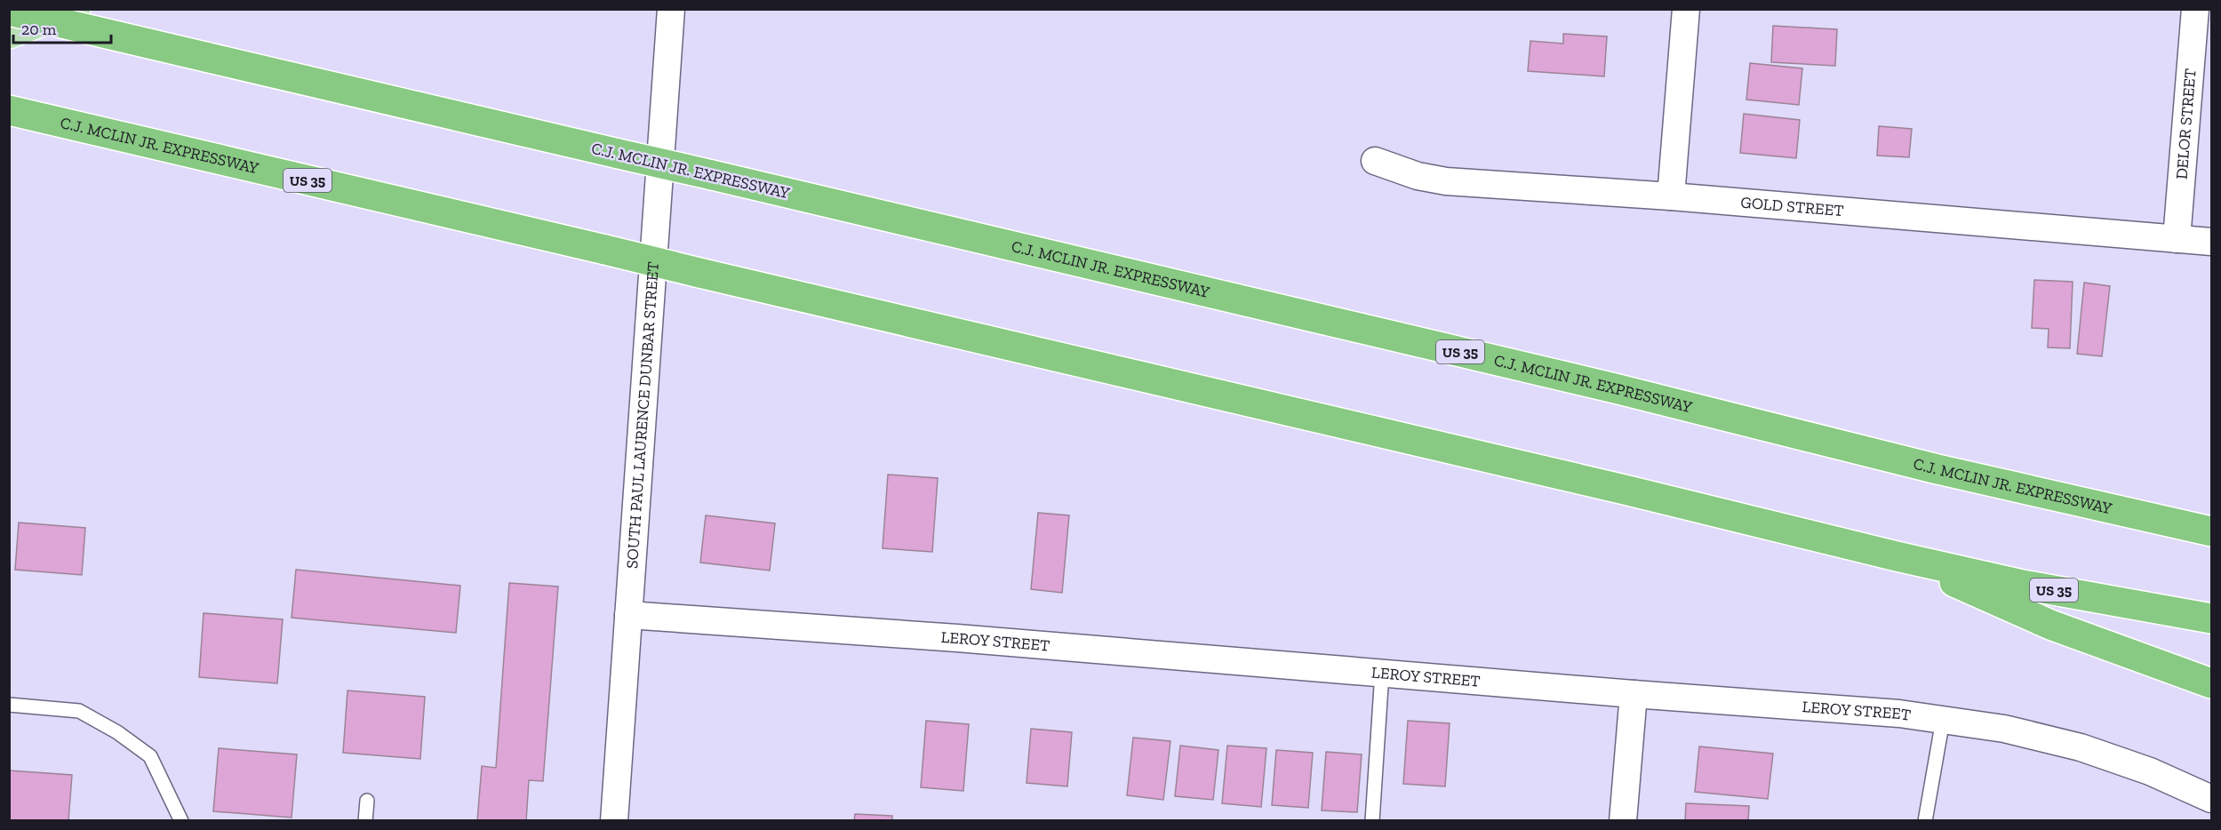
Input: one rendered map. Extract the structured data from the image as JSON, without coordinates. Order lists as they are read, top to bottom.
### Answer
{
  "streets": {
    "highway": ["C.J. MCLIN JR. EXPRESSWAY", "US 35"],
    "street": [
      "DELOR STREET",
      "GOLD STREET",
      "SOUTH PAUL LAURENCE DUNBAR STREET",
      "LEROY STREET"
    ]
  },
  "crossings": [
    ["DELOR STREET", "GOLD STREET"],
    ["SOUTH PAUL LAURENCE DUNBAR STREET", "LEROY STREET"]
  ],
  "scale_bar": "20 m"
}
